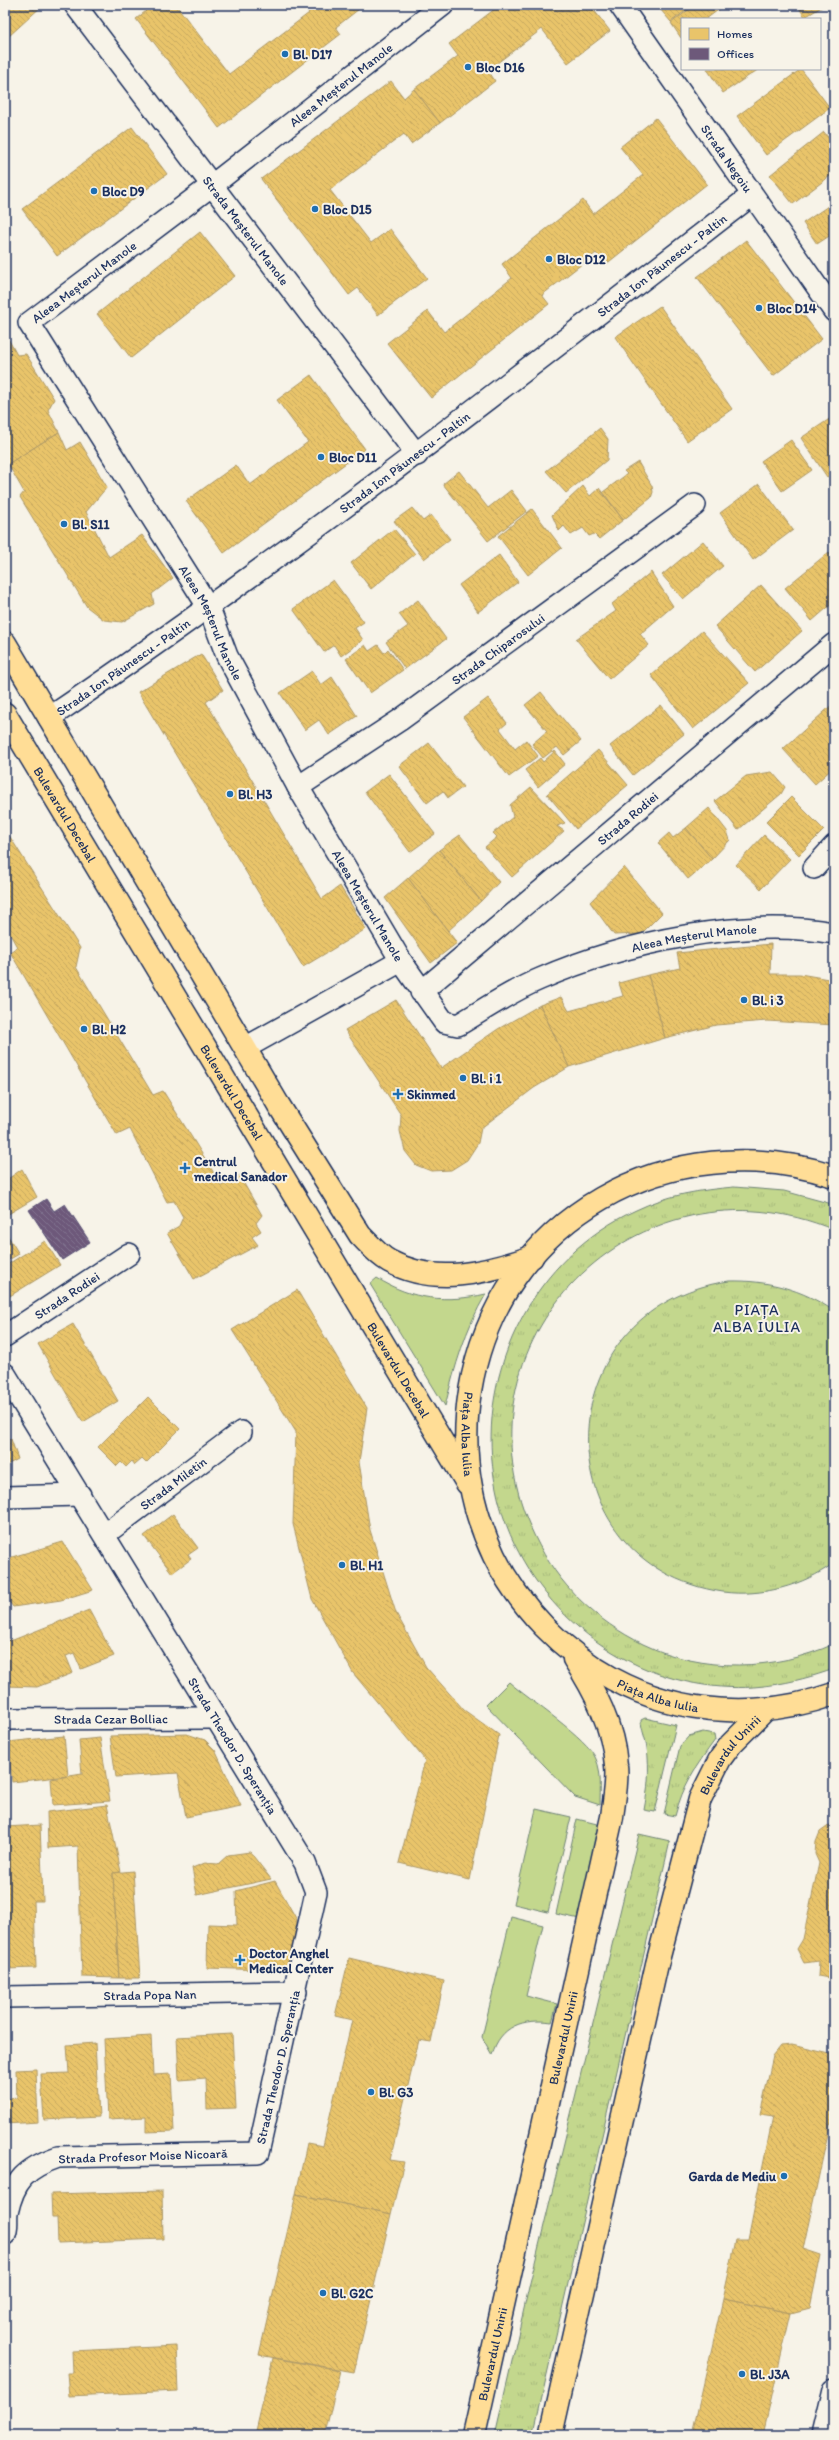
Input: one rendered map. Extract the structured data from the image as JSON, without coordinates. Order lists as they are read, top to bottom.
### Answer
{
  "streets": {
    "main road": ["Bulevardul Decebal", "Piața Alba Iulia", "Bulevardul Unirii"],
    "street": [
      "Aleea Meșterul Manole",
      "Strada Negoiu",
      "Strada Meșterul Manole",
      "Strada Ion Păunescu - Paltin",
      "Strada Chiparosului",
      "Strada Rodiei",
      "Strada Miletin",
      "Strada Cezar Bolliac",
      "Strada Theodor D. Speranția",
      "Strada Popa Nan",
      "Strada Profesor Moise Nicoară"
    ]
  },
  "crossings": [
    ["Aleea Meșterul Manole", "Strada Meșterul Manole"],
    ["Aleea Meșterul Manole", "Strada Ion Păunescu - Paltin"],
    ["Aleea Meșterul Manole", "Strada Chiparosului"],
    ["Aleea Meșterul Manole", "Strada Rodiei"],
    ["Strada Negoiu", "Strada Ion Păunescu - Paltin"],
    ["Strada Meșterul Manole", "Strada Ion Păunescu - Paltin"],
    ["Bulevardul Decebal", "Piața Alba Iulia"],
    ["Piața Alba Iulia", "Bulevardul Unirii"],
    ["Strada Miletin", "Strada Theodor D. Speranția"],
    ["Strada Cezar Bolliac", "Strada Theodor D. Speranția"],
    ["Strada Theodor D. Speranția", "Strada Popa Nan"],
    ["Strada Theodor D. Speranția", "Strada Profesor Moise Nicoară"]
  ],
  "districts": ["PIAȚA ALBA IULIA"],
  "places": {
    "other": [
      "Bl. D17",
      "Bloc D16",
      "Bloc D9",
      "Bloc D15",
      "Bloc D12",
      "Bloc D14",
      "Bloc D11",
      "Bl. S11",
      "Bl. H3",
      "Bl. i 3",
      "Bl. H2",
      "Bl. i 1",
      "Bl. H1",
      "Bl. G3",
      "Garda de Mediu",
      "Bl. G2C",
      "Bl. J3A"
    ],
    "health": ["Skinmed", "Centrul medical Sanador", "Doctor Anghel Medical Center"]
  },
  "legend": ["Homes", "Offices"]
}
